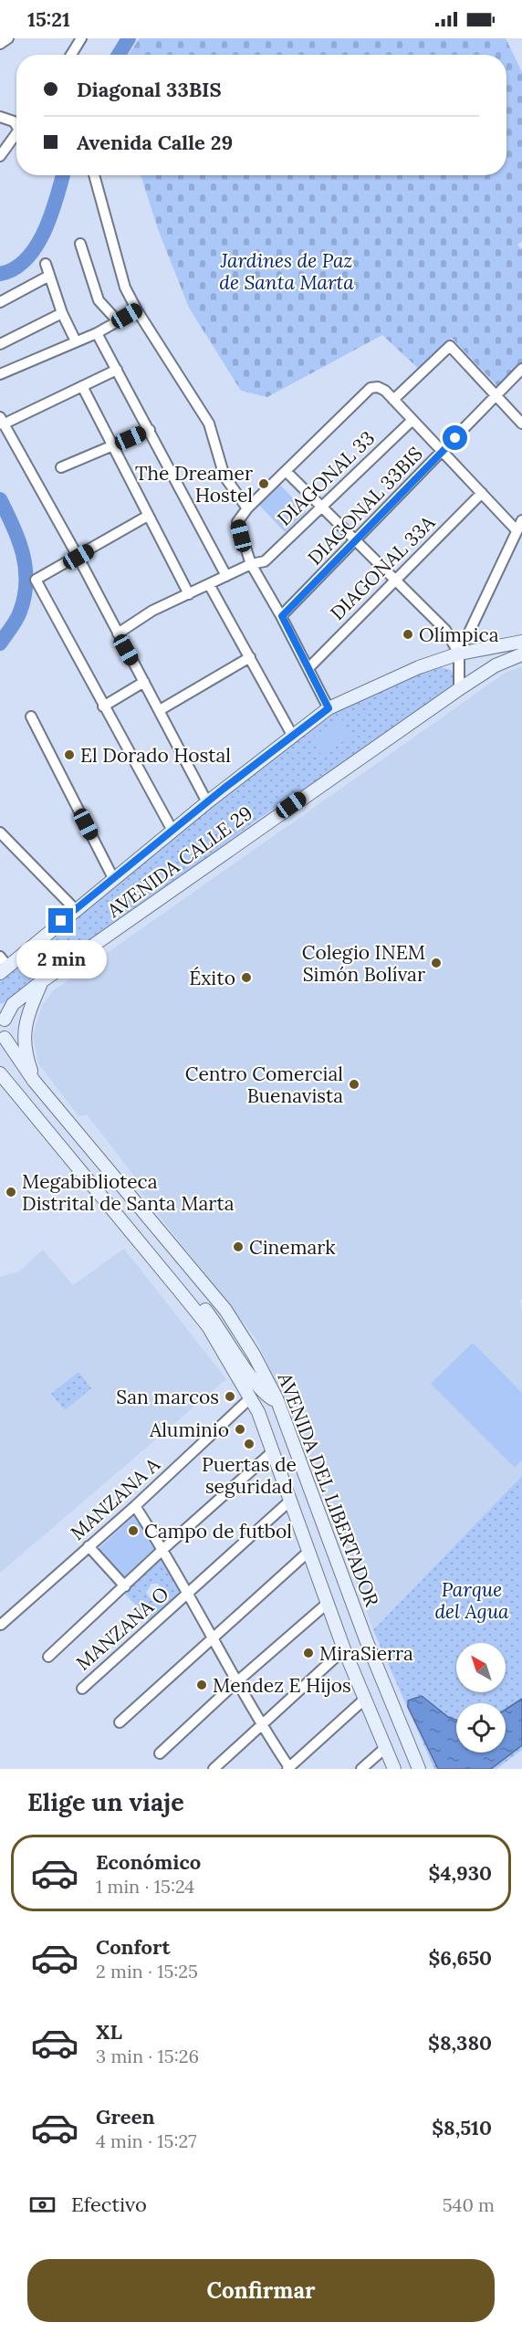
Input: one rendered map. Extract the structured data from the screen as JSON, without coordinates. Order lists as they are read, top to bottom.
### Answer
{
  "streets": {
    "main road": ["AVENIDA CALLE 29", "AVENIDA DEL LIBERTADOR"],
    "street": [
      "DIAGONAL 33",
      "DIAGONAL 33BIS",
      "DIAGONAL 33A",
      "MANZANA A",
      "MANZANA O"
    ]
  },
  "crossings": [
    ["AVENIDA DEL LIBERTADOR", "MANZANA A"],
    ["AVENIDA DEL LIBERTADOR", "MANZANA O"]
  ],
  "parks": ["Jardines de Paz de Santa Marta", "Parque del Agua"],
  "places": [
    "The Dreamer Hostel",
    "Olímpica",
    "El Dorado Hostal",
    "Colegio INEM Simón Bolívar",
    "Éxito",
    "Centro Comercial Buenavista",
    "Megabiblioteca Distrital de Santa Marta",
    "Cinemark",
    "San marcos",
    "Aluminio",
    "Puertas de seguridad",
    "Campo de futbol",
    "MiraSierra",
    "Mendez E Hijos"
  ],
  "north": "top left",
  "page": {
    "status": "15:21",
    "banner": ["Diagonal 33BIS", "Avenida Calle 29"],
    "bubble": "2 min",
    "heading": "Elige un viaje",
    "list": [
      {
        "name": "Económico",
        "note": "1 min · 15:24",
        "value": "$4,930"
      },
      {
        "name": "Confort",
        "note": "2 min · 15:25",
        "value": "$6,650"
      },
      {
        "name": "XL",
        "note": "3 min · 15:26",
        "value": "$8,380"
      },
      {
        "name": "Green",
        "note": "4 min · 15:27",
        "value": "$8,510"
      }
    ],
    "pay": ["Efectivo", "540 m"],
    "buttons": "Confirmar"
  }
}
